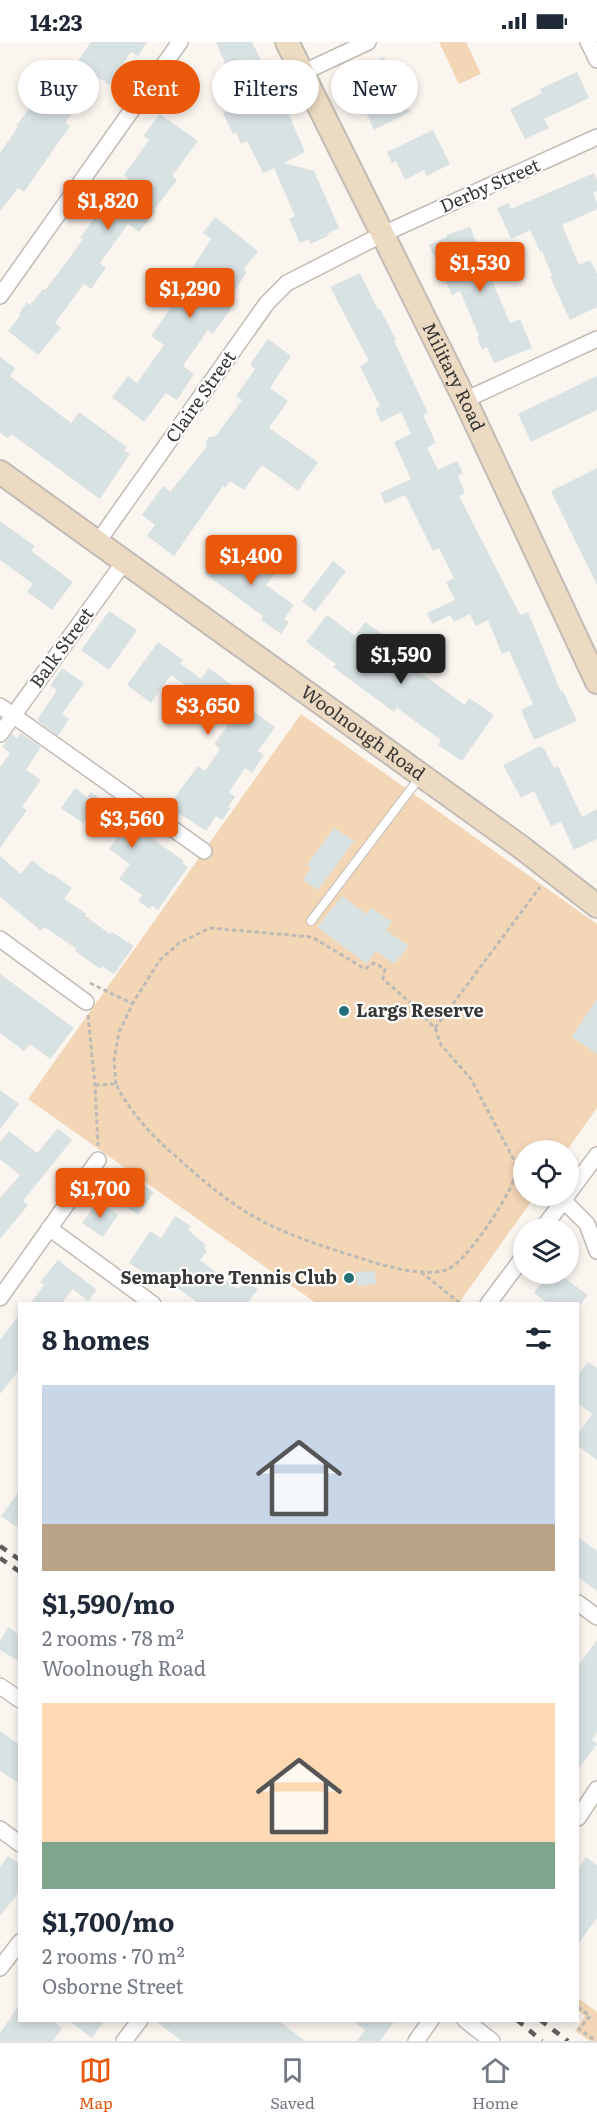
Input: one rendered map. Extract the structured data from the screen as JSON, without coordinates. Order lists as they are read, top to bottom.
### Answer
{
  "streets": {
    "street": [
      "Derby Street",
      "Military Road",
      "Claire Street",
      "Balk Street",
      "Woolnough Road"
    ]
  },
  "crossings": [
    ["Derby Street", "Military Road"],
    ["Derby Street", "Claire Street"],
    ["Military Road", "Claire Street"],
    ["Claire Street", "Woolnough Road"],
    ["Balk Street", "Woolnough Road"]
  ],
  "places": ["Largs Reserve", "Semaphore Tennis Club"],
  "page": {
    "status": "14:23",
    "chip": [
      "Buy",
      "Rent",
      "Filters",
      "New"
    ],
    "price": [
      "$1,820",
      "$1,530",
      "$1,290",
      "$1,400",
      "$1,590",
      "$3,650",
      "$3,560",
      "$1,700"
    ],
    "heading": "8 homes",
    "list": [
      {
        "name": "$1,590/mo",
        "note": "2 rooms · 78 m² · Woolnough Road"
      },
      {
        "name": "$1,700/mo",
        "note": "2 rooms · 70 m² · Osborne Street"
      }
    ],
    "tabs": ["Map", "Saved", "Home"]
  }
}
